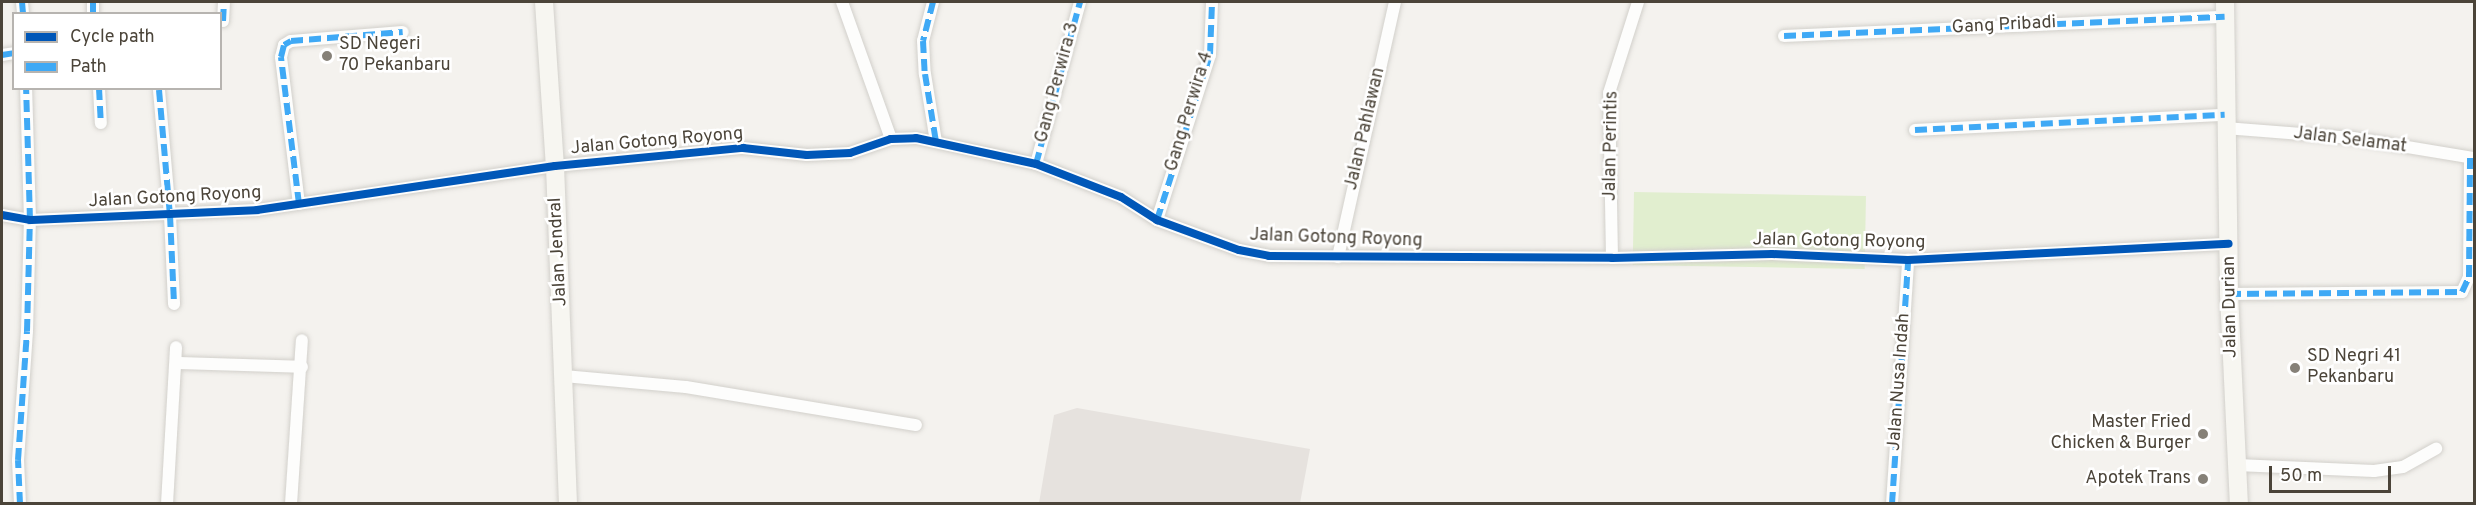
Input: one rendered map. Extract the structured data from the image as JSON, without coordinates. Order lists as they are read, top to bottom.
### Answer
{
  "streets": {
    "main road": ["Jalan Jendral", "Jalan Durian"],
    "street": [
      "Gang Pribadi",
      "Gang Perwira 3",
      "Gang Perwira 4",
      "Jalan Pahlawan",
      "Jalan Selamat",
      "Jalan Gotong Royong",
      "Jalan Perintis",
      "Jalan Nusa Indah"
    ]
  },
  "crossings": [
    ["Gang Pribadi", "Jalan Durian"],
    ["Gang Perwira 3", "Jalan Gotong Royong"],
    ["Gang Perwira 4", "Jalan Gotong Royong"],
    ["Jalan Pahlawan", "Jalan Gotong Royong"],
    ["Jalan Selamat", "Jalan Durian"],
    ["Jalan Gotong Royong", "Jalan Perintis"],
    ["Jalan Gotong Royong", "Jalan Jendral"],
    ["Jalan Gotong Royong", "Jalan Durian"],
    ["Jalan Gotong Royong", "Jalan Nusa Indah"]
  ],
  "places": [
    "SD Negeri 70 Pekanbaru",
    "SD Negri 41 Pekanbaru",
    "Master Fried Chicken & Burger",
    "Apotek Trans"
  ],
  "legend": ["Cycle path", "Path"],
  "scale_bar": "50 m"
}
